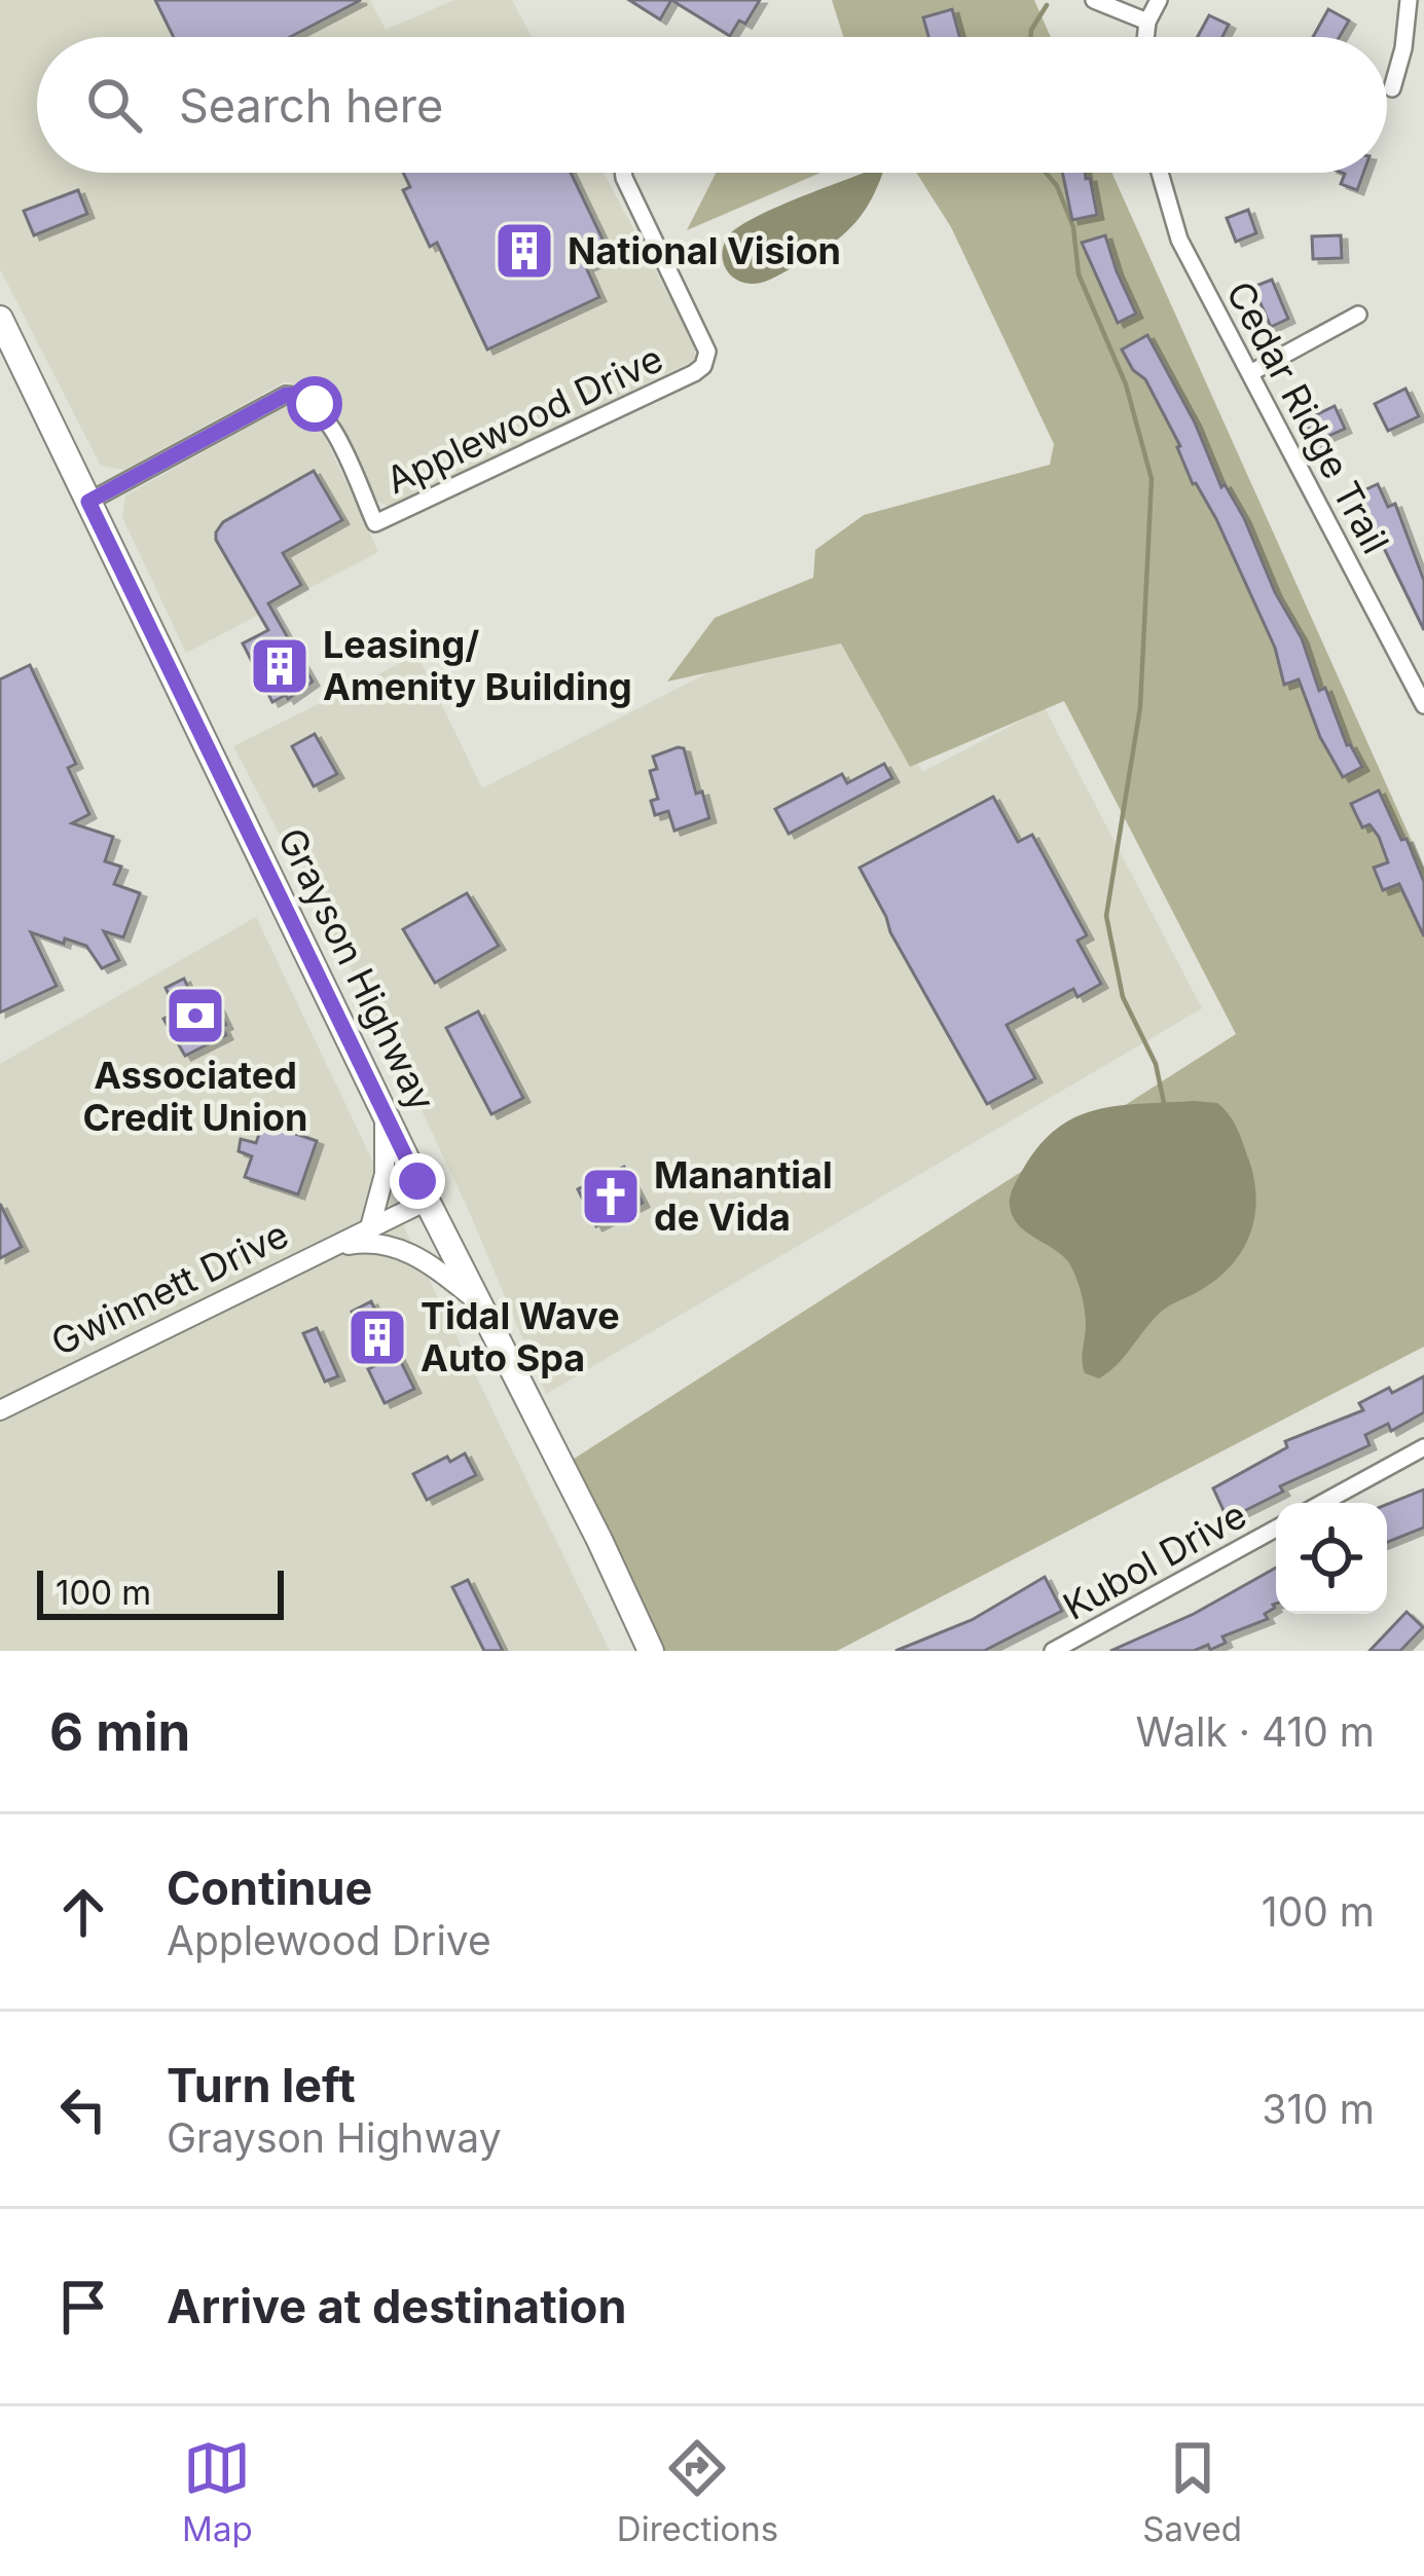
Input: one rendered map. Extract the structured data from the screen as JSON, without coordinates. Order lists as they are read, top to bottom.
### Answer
{
  "streets": {
    "main road": ["Grayson Highway"],
    "street": [
      "Cedar Ridge Trail",
      "Applewood Drive",
      "Gwinnett Drive",
      "Kubol Drive"
    ]
  },
  "crossings": [
    ["Applewood Drive", "Grayson Highway"],
    ["Grayson Highway", "Gwinnett Drive"]
  ],
  "places": {
    "building": ["National Vision", "Leasing/ Amenity Building", "Tidal Wave Auto Spa"],
    "bank": ["Associated Credit Union"],
    "church": ["Manantial de Vida"]
  },
  "scale_bar": "100 m",
  "page": {
    "search": "Search here",
    "scale": "100 m",
    "heading": ["6 min", "Walk · 410 m"],
    "list": [
      ["Continue", "Applewood Drive", "100 m"],
      ["Turn left", "Grayson Highway", "310 m"],
      "Arrive at destination"
    ],
    "nav": ["Map", "Directions", "Saved"]
  }
}
